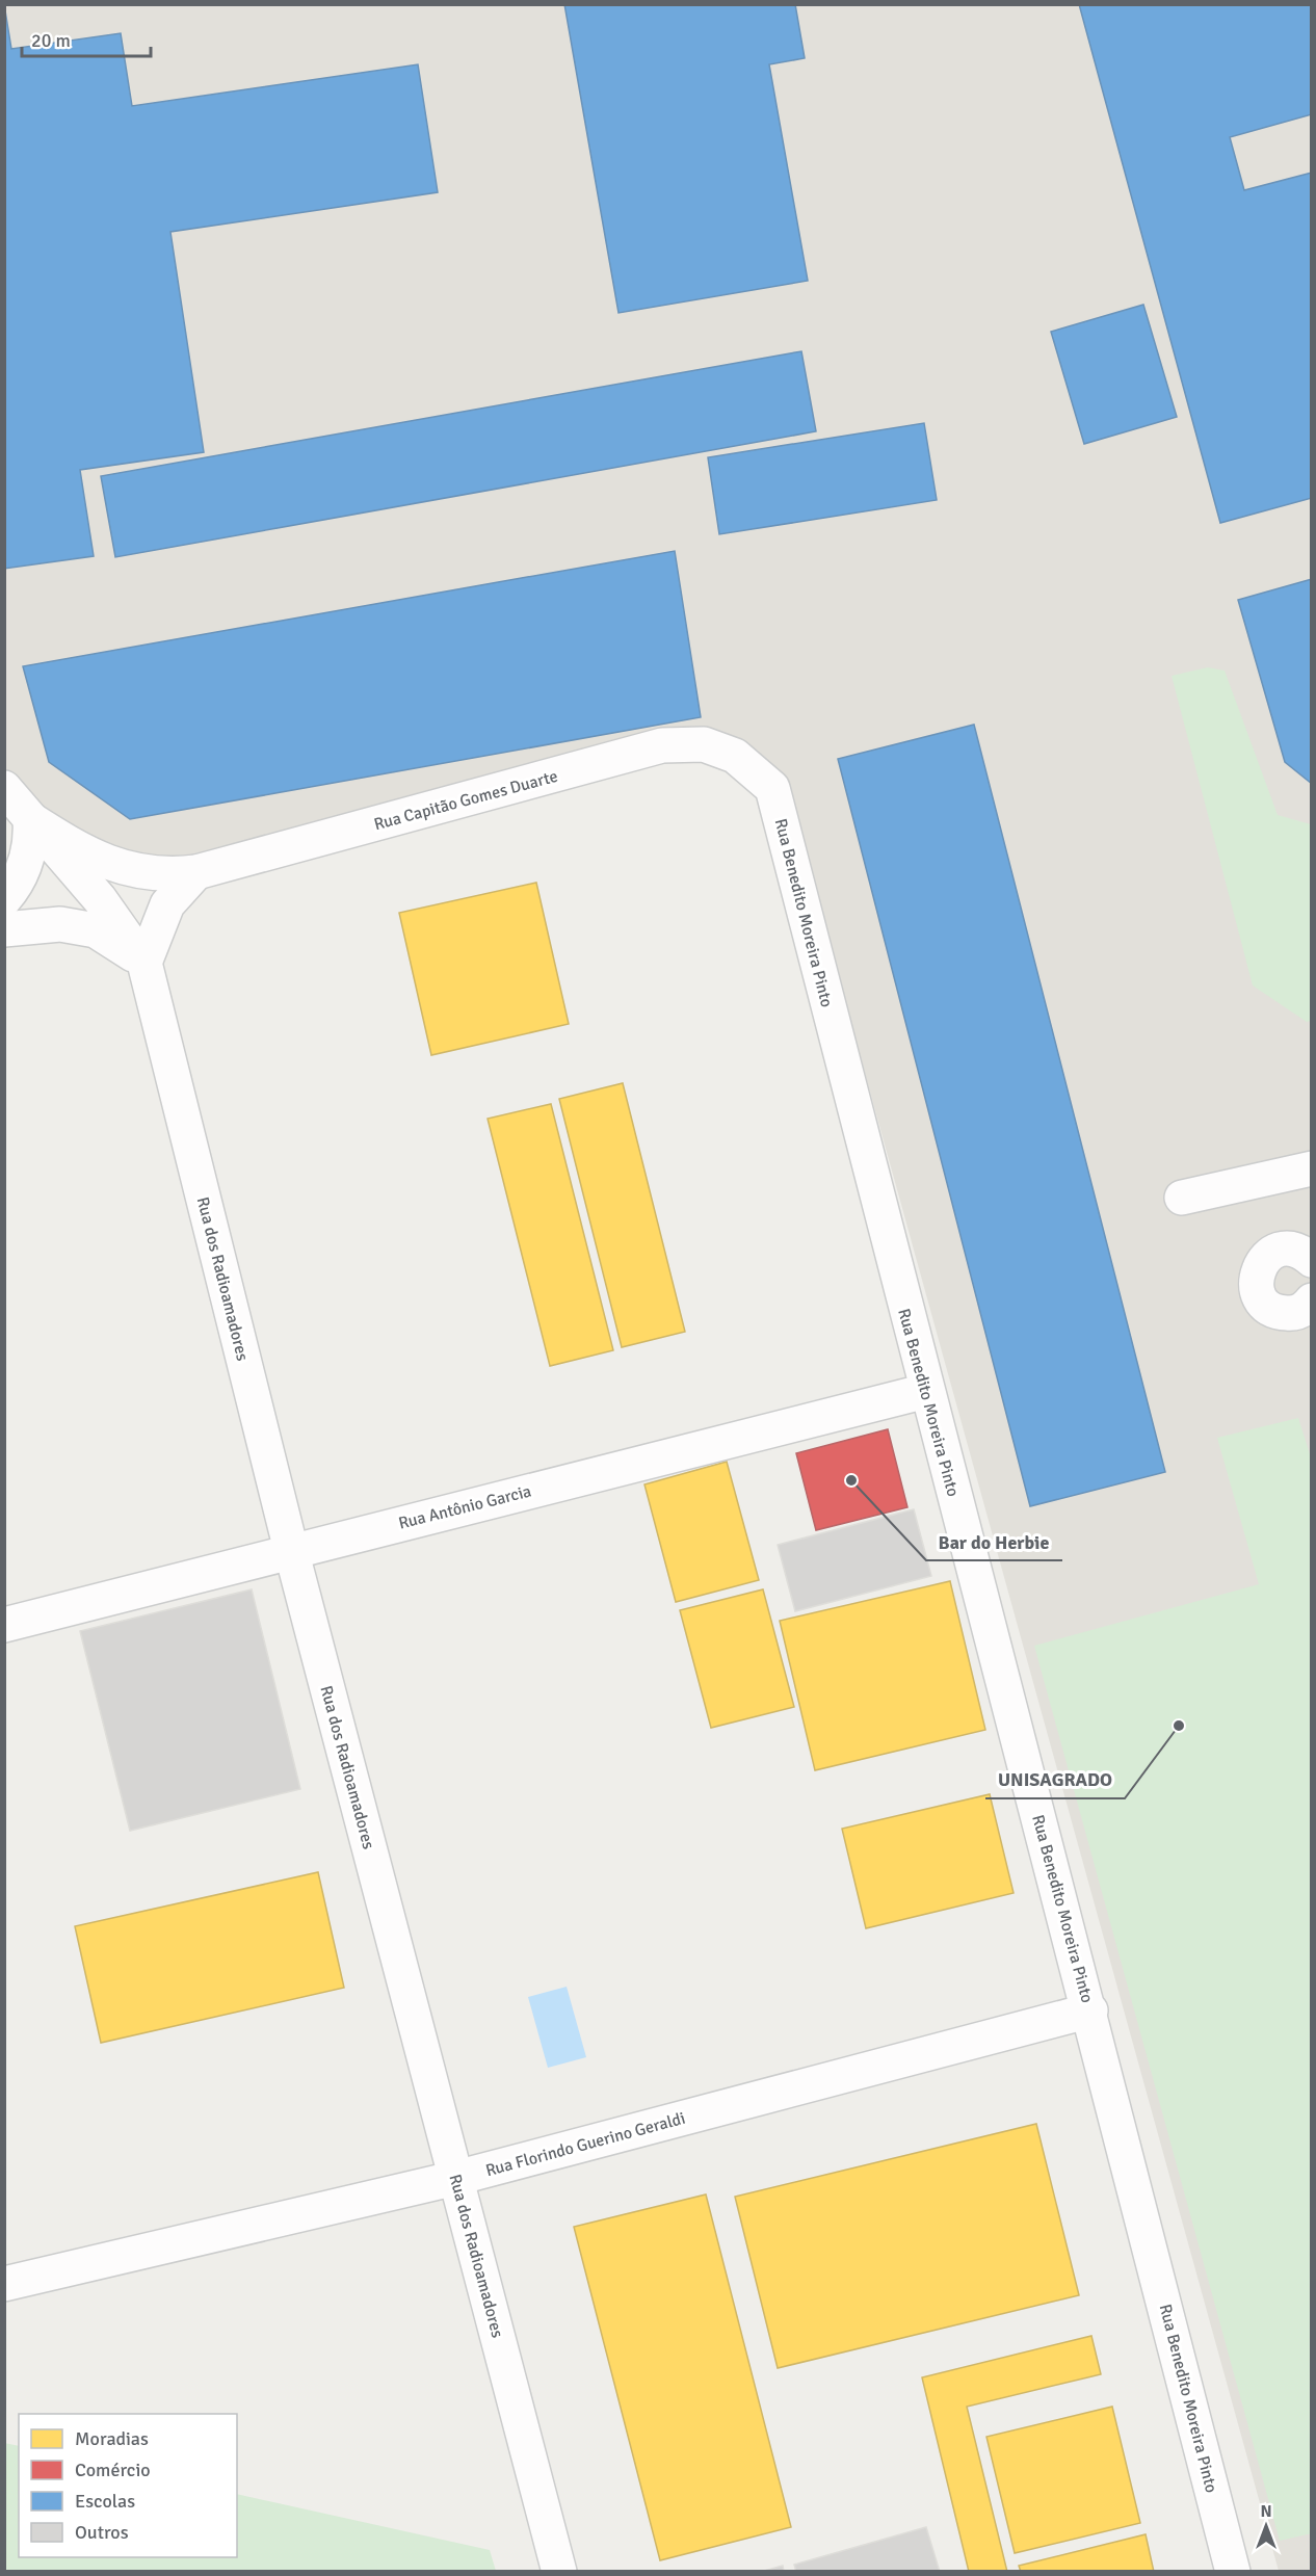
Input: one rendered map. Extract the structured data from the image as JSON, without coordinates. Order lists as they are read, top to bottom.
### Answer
{
  "streets": {
    "street": [
      "Rua Capitão Gomes Duarte",
      "Rua Benedito Moreira Pinto",
      "Rua dos Radioamadores",
      "Rua Antônio Garcia",
      "Rua Florindo Guerino Geraldi"
    ]
  },
  "crossings": [
    ["Rua Capitão Gomes Duarte", "Rua Benedito Moreira Pinto"],
    ["Rua Benedito Moreira Pinto", "Rua Antônio Garcia"],
    ["Rua Benedito Moreira Pinto", "Rua Florindo Guerino Geraldi"],
    ["Rua dos Radioamadores", "Rua Antônio Garcia"],
    ["Rua dos Radioamadores", "Rua Florindo Guerino Geraldi"]
  ],
  "places": ["Bar do Herbie", "UNISAGRADO"],
  "legend": [
    "Moradias",
    "Comércio",
    "Escolas",
    "Outros"
  ],
  "scale_bar": "20 m",
  "north": "top"
}
